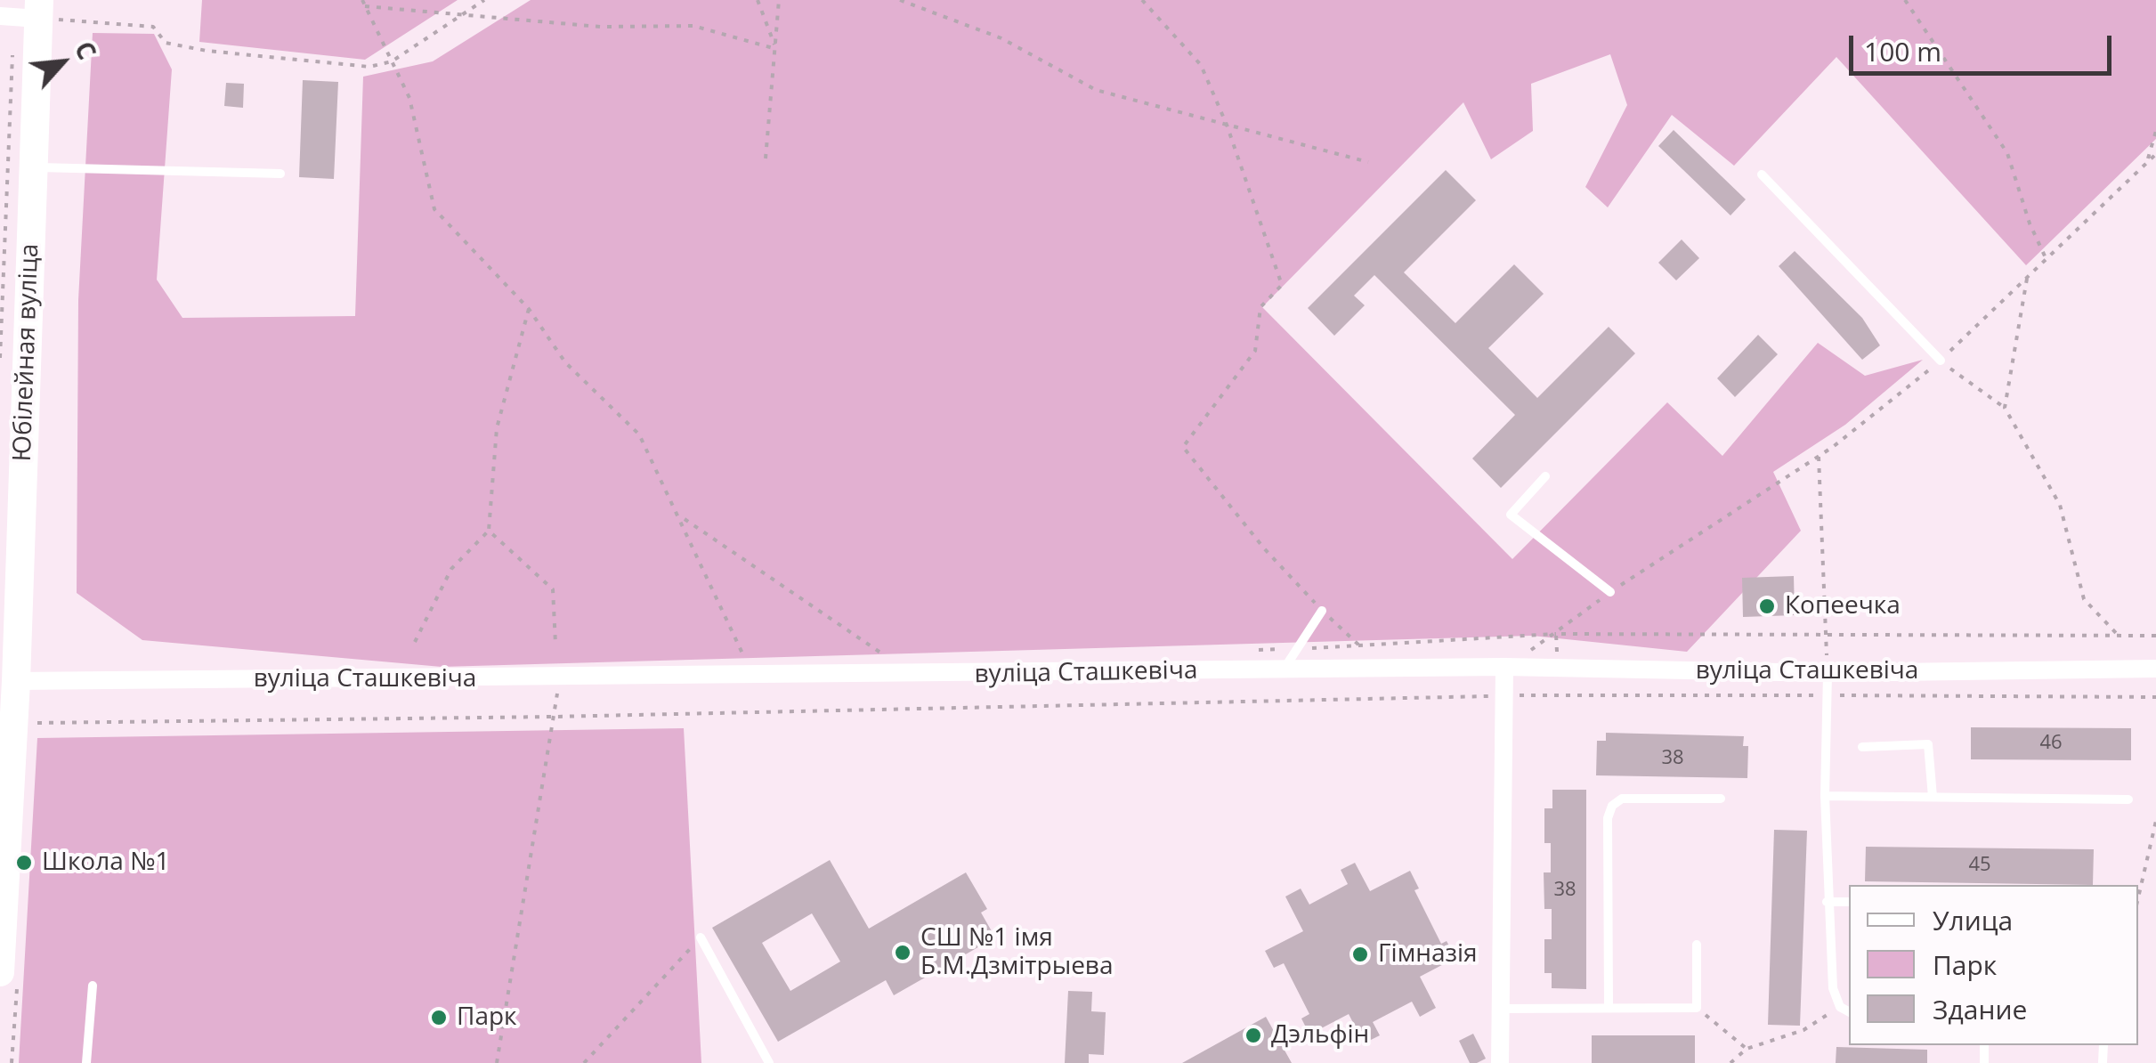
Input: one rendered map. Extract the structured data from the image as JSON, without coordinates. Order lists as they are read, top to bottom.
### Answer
{
  "streets": {
    "main road": ["Юбілейная вуліца"],
    "street": ["вуліца Сташкевіча"]
  },
  "crossings": [
    ["Юбілейная вуліца", "вуліца Сташкевіча"]
  ],
  "places": [
    "Копеечка",
    "Школа №1",
    "СШ №1 імя Б.М.Дзмітрыева",
    "Гімназія",
    "Парк",
    "Дэльфін"
  ],
  "house_numbers": [
    "46",
    "38",
    "45",
    "38"
  ],
  "legend": ["Улица", "Парк", "Здание"],
  "scale_bar": "100 m",
  "north": "top right"
}
